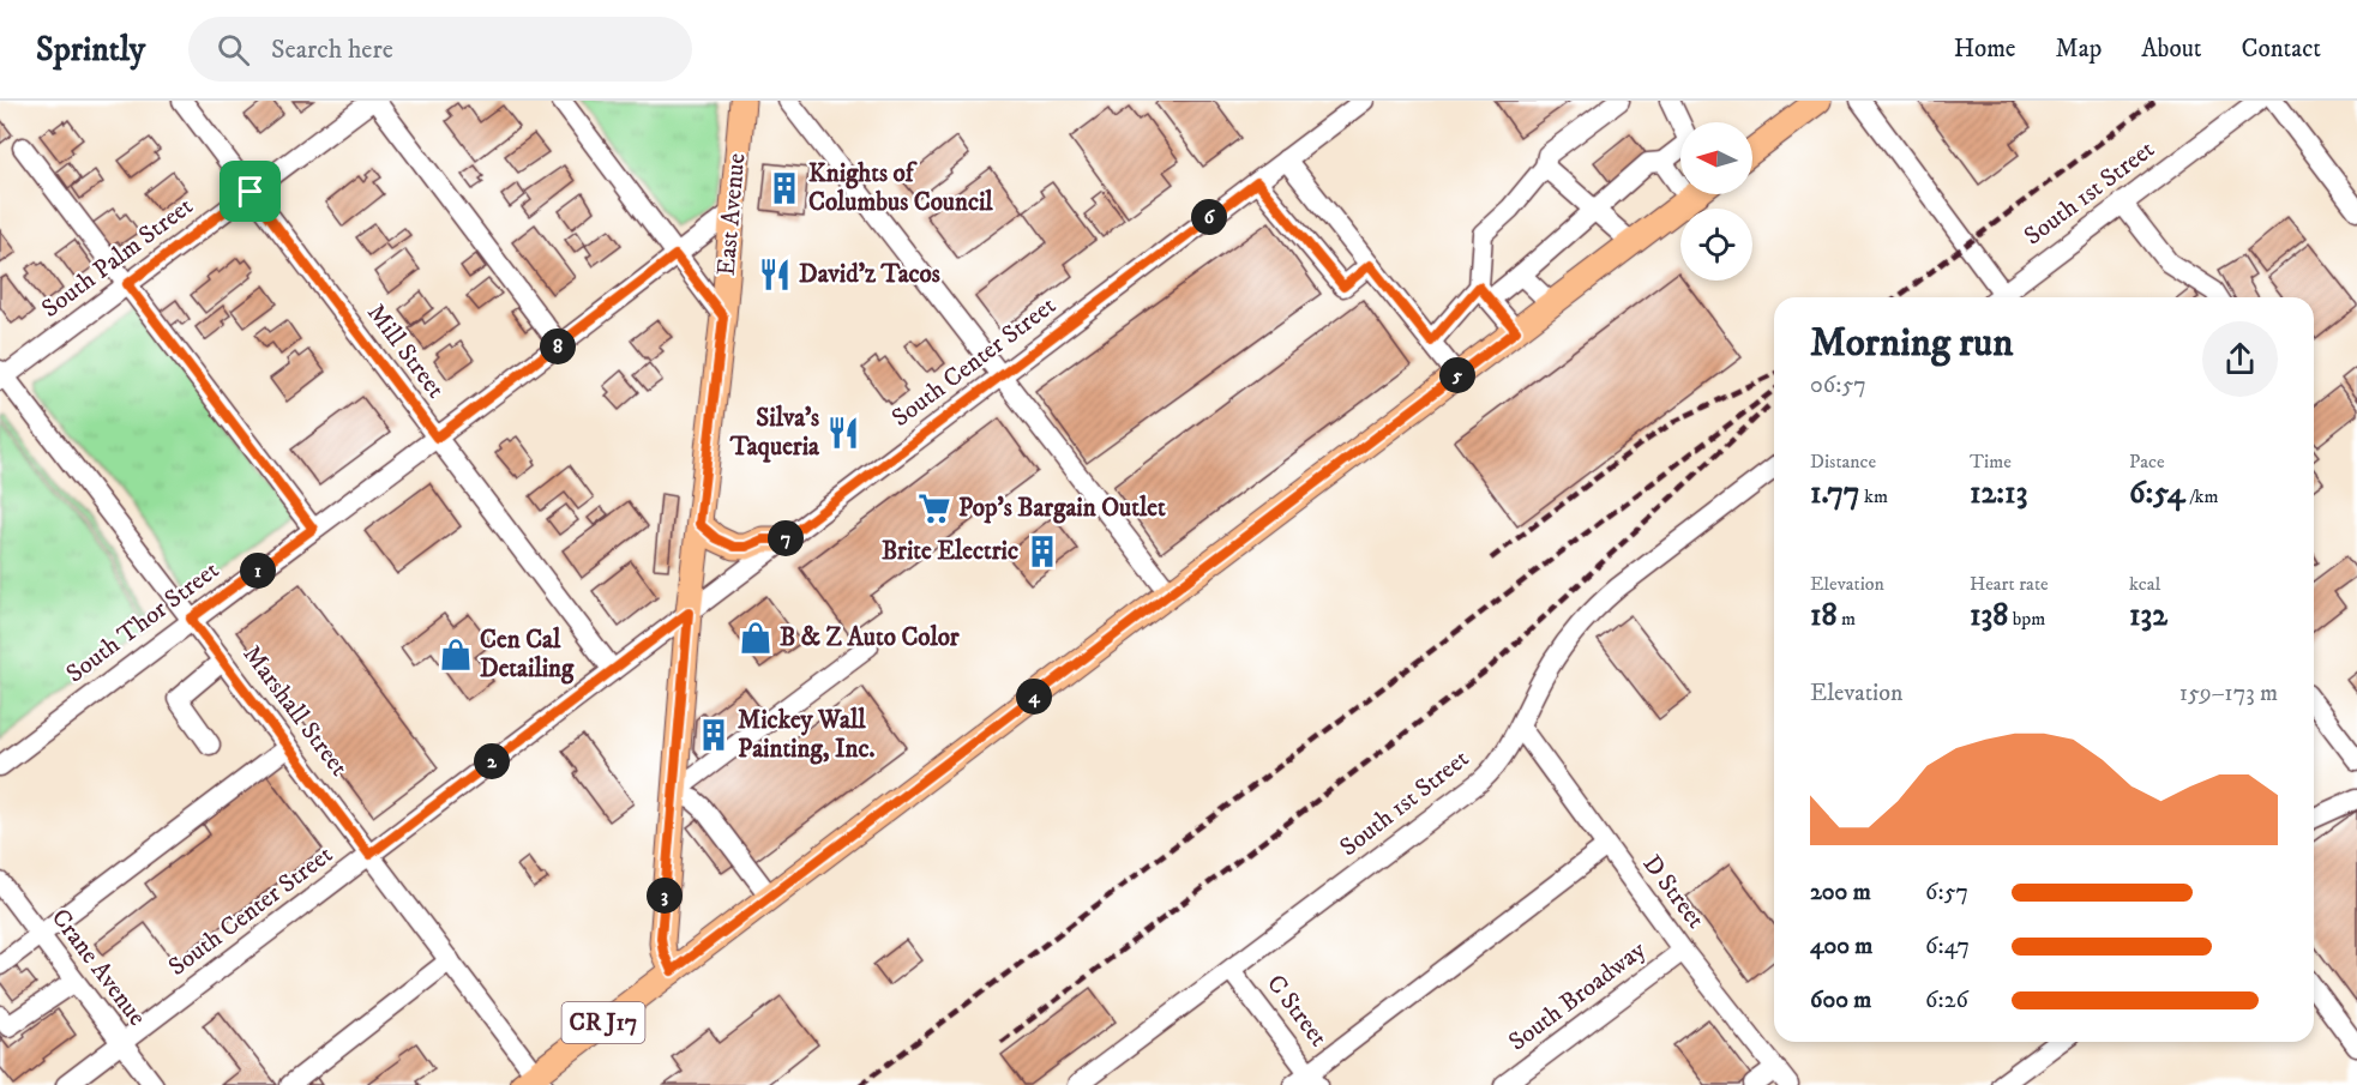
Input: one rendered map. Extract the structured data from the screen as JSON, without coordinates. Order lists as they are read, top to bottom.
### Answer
{
  "streets": {
    "main road": ["East Avenue", "CR J17"],
    "street": [
      "South 1st Street",
      "South Palm Street",
      "Mill Street",
      "South Center Street",
      "South Thor Street",
      "Marshall Street",
      "D Street",
      "Crane Avenue",
      "South Broadway",
      "C Street"
    ]
  },
  "crossings": [
    ["South 1st Street", "D Street"],
    ["South 1st Street", "C Street"],
    ["East Avenue", "South Center Street"],
    ["East Avenue", "South Thor Street"],
    ["East Avenue", "CR J17"],
    ["South Palm Street", "Mill Street"],
    ["South Palm Street", "Marshall Street"],
    ["Mill Street", "South Center Street"],
    ["Mill Street", "South Thor Street"],
    ["South Center Street", "Marshall Street"],
    ["South Center Street", "Crane Avenue"],
    ["South Thor Street", "Marshall Street"],
    ["Marshall Street", "CR J17"],
    ["D Street", "South Broadway"]
  ],
  "places": {
    "building": ["Knights of Columbus Council", "Brite Electric", "Mickey Wall Painting, Inc."],
    "restaurant": ["David'z Tacos", "Silva's Taqueria"],
    "supermarket": ["Pop's Bargain Outlet"],
    "shop": ["B & Z Auto Color", "Cen Cal Detailing"]
  },
  "north": "left",
  "page": {
    "header": "Sprintly",
    "search": "Search here",
    "nav": [
      "Home",
      "Map",
      "About",
      "Contact"
    ],
    "pins": [
      "6",
      "8",
      "5",
      "7",
      "1",
      "4",
      "2",
      "3"
    ],
    "heading": ["Morning run", "06:57"],
    "stats": [
      ["Distance", "1.77 km"],
      ["Time", "12:13"],
      ["Pace", "6:54 /km"],
      ["Elevation", "18 m"],
      ["Heart rate", "138 bpm"],
      ["kcal", "132"]
    ],
    "chart": ["Elevation", "159–173 m"],
    "list": [
      {
        "name": "200 m",
        "note": "6:57"
      },
      {
        "name": "400 m",
        "note": "6:47"
      },
      {
        "name": "600 m",
        "note": "6:26"
      }
    ]
  }
}
